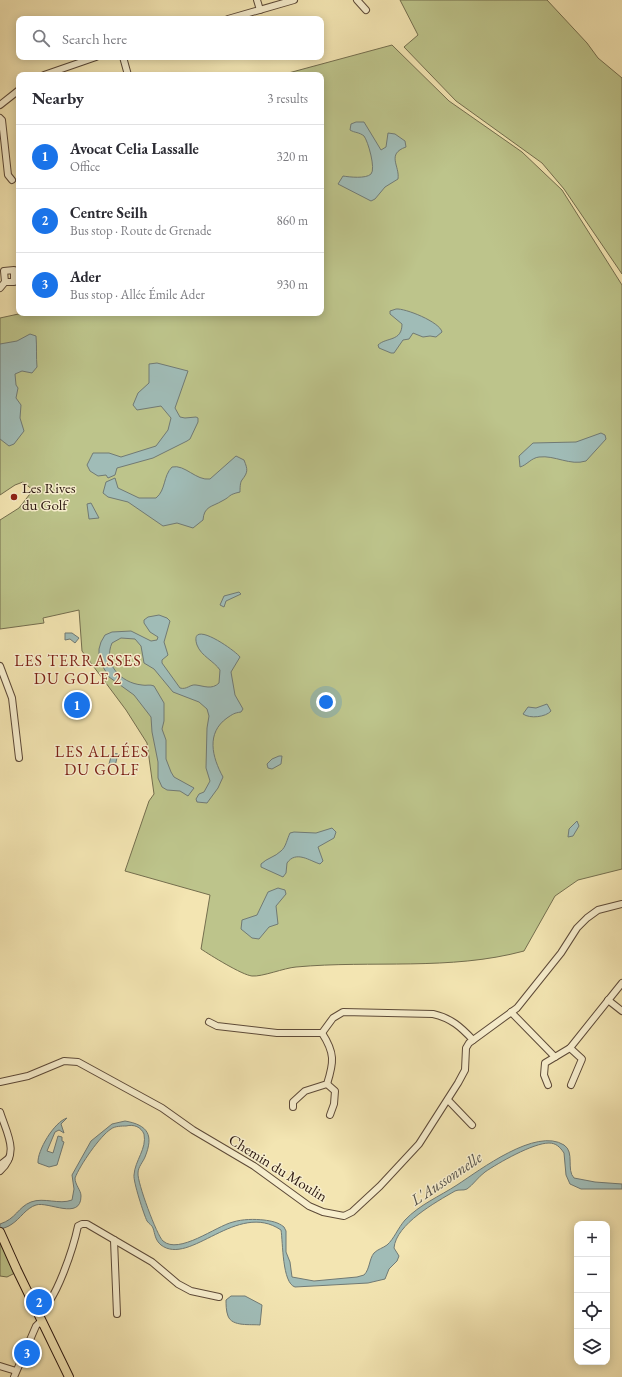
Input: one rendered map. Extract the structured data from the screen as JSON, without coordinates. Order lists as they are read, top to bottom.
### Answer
{
  "streets": {
    "street": ["Chemin du Moulin"]
  },
  "districts": ["LES TERRASSES DU GOLF 2", "LES ALLÉES DU GOLF"],
  "water": ["L'Aussonnelle"],
  "places": ["Les Rives du Golf"],
  "page": {
    "search": "Search here",
    "heading": ["Nearby", "3 results"],
    "list": [
      {
        "mark": "1",
        "name": "Avocat Celia Lassalle",
        "note": "Office",
        "value": "320 m"
      },
      {
        "mark": "2",
        "name": "Centre Seilh",
        "note": "Bus stop · Route de Grenade",
        "value": "860 m"
      },
      {
        "mark": "3",
        "name": "Ader",
        "note": "Bus stop · Allée Émile Ader",
        "value": "930 m"
      }
    ],
    "pins": ["1", "2", "3"],
    "map_buttons": ["+", "−"]
  }
}
